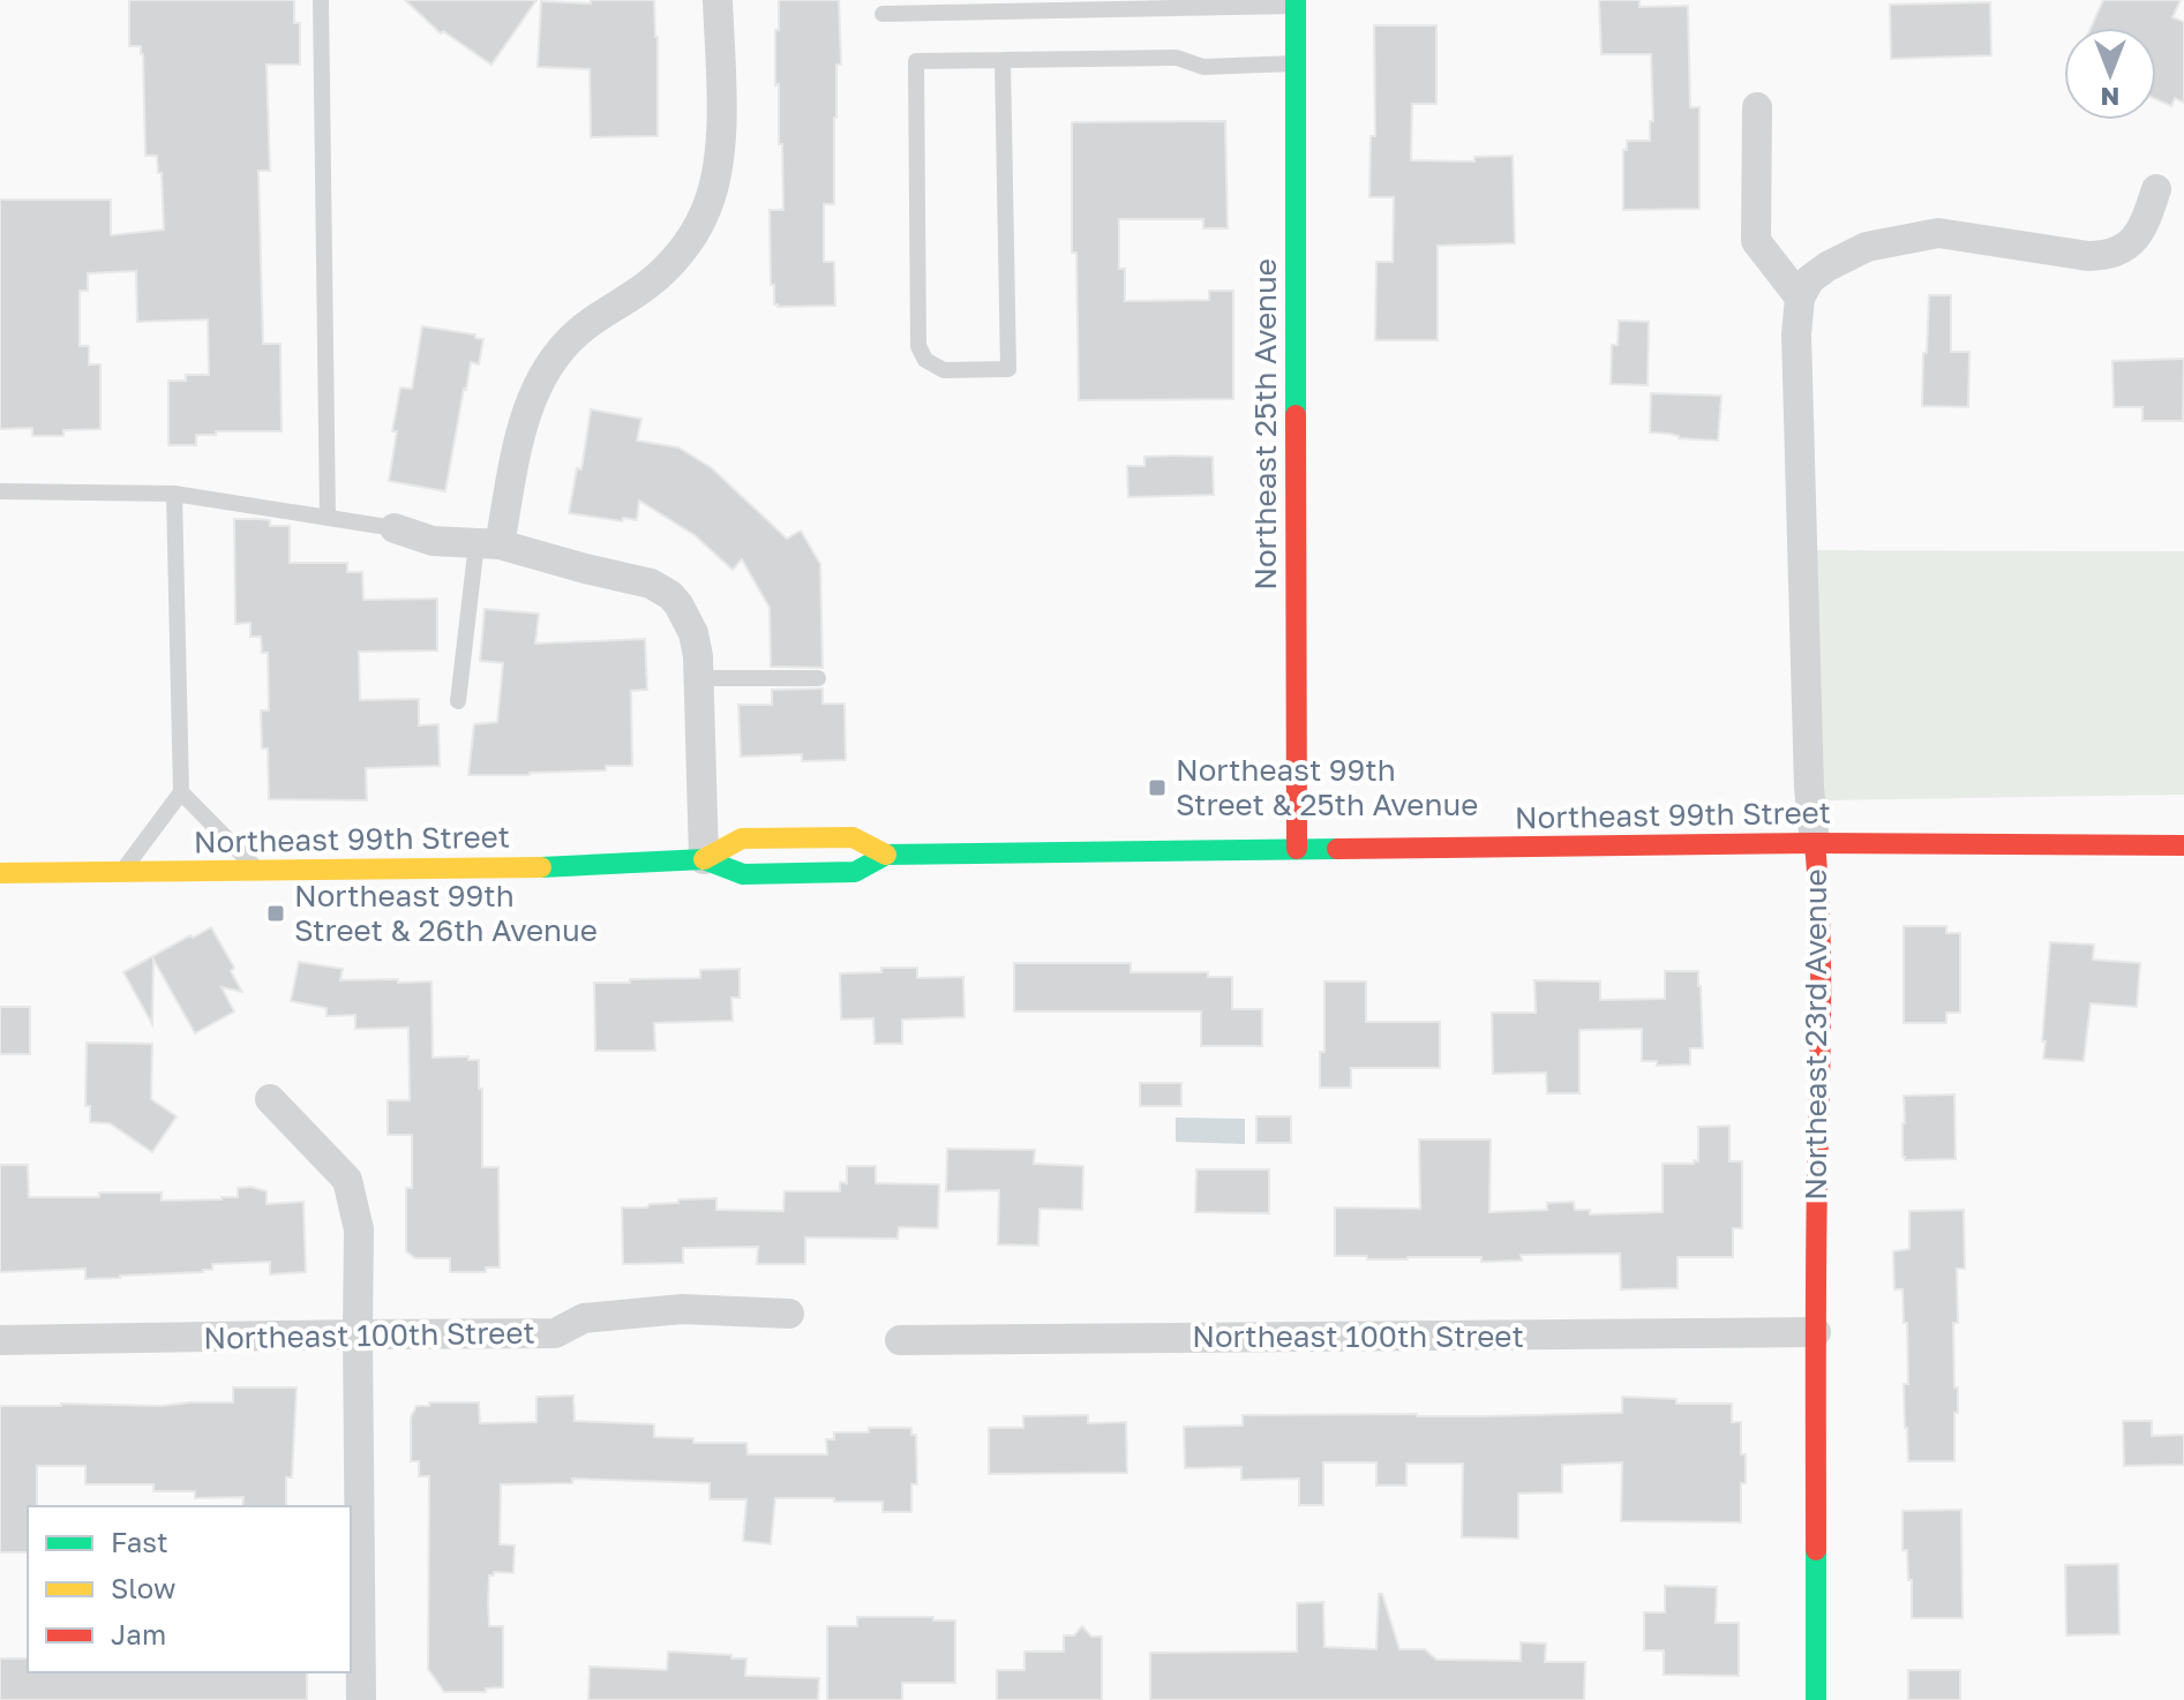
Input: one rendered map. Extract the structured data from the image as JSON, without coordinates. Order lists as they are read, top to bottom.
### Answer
{
  "streets": {
    "main road": ["Northeast 25th Avenue", "Northeast 99th Street", "Northeast 23rd Avenue"],
    "street": ["Northeast 100th Street"]
  },
  "crossings": [
    ["Northeast 25th Avenue", "Northeast 99th Street"],
    ["Northeast 99th Street", "Northeast 23rd Avenue"],
    ["Northeast 23rd Avenue", "Northeast 100th Street"]
  ],
  "places": {
    "transit": ["Northeast 99th Street & 25th Avenue", "Northeast 99th Street & 26th Avenue"]
  },
  "legend": ["Fast", "Slow", "Jam"],
  "north": "bottom"
}
